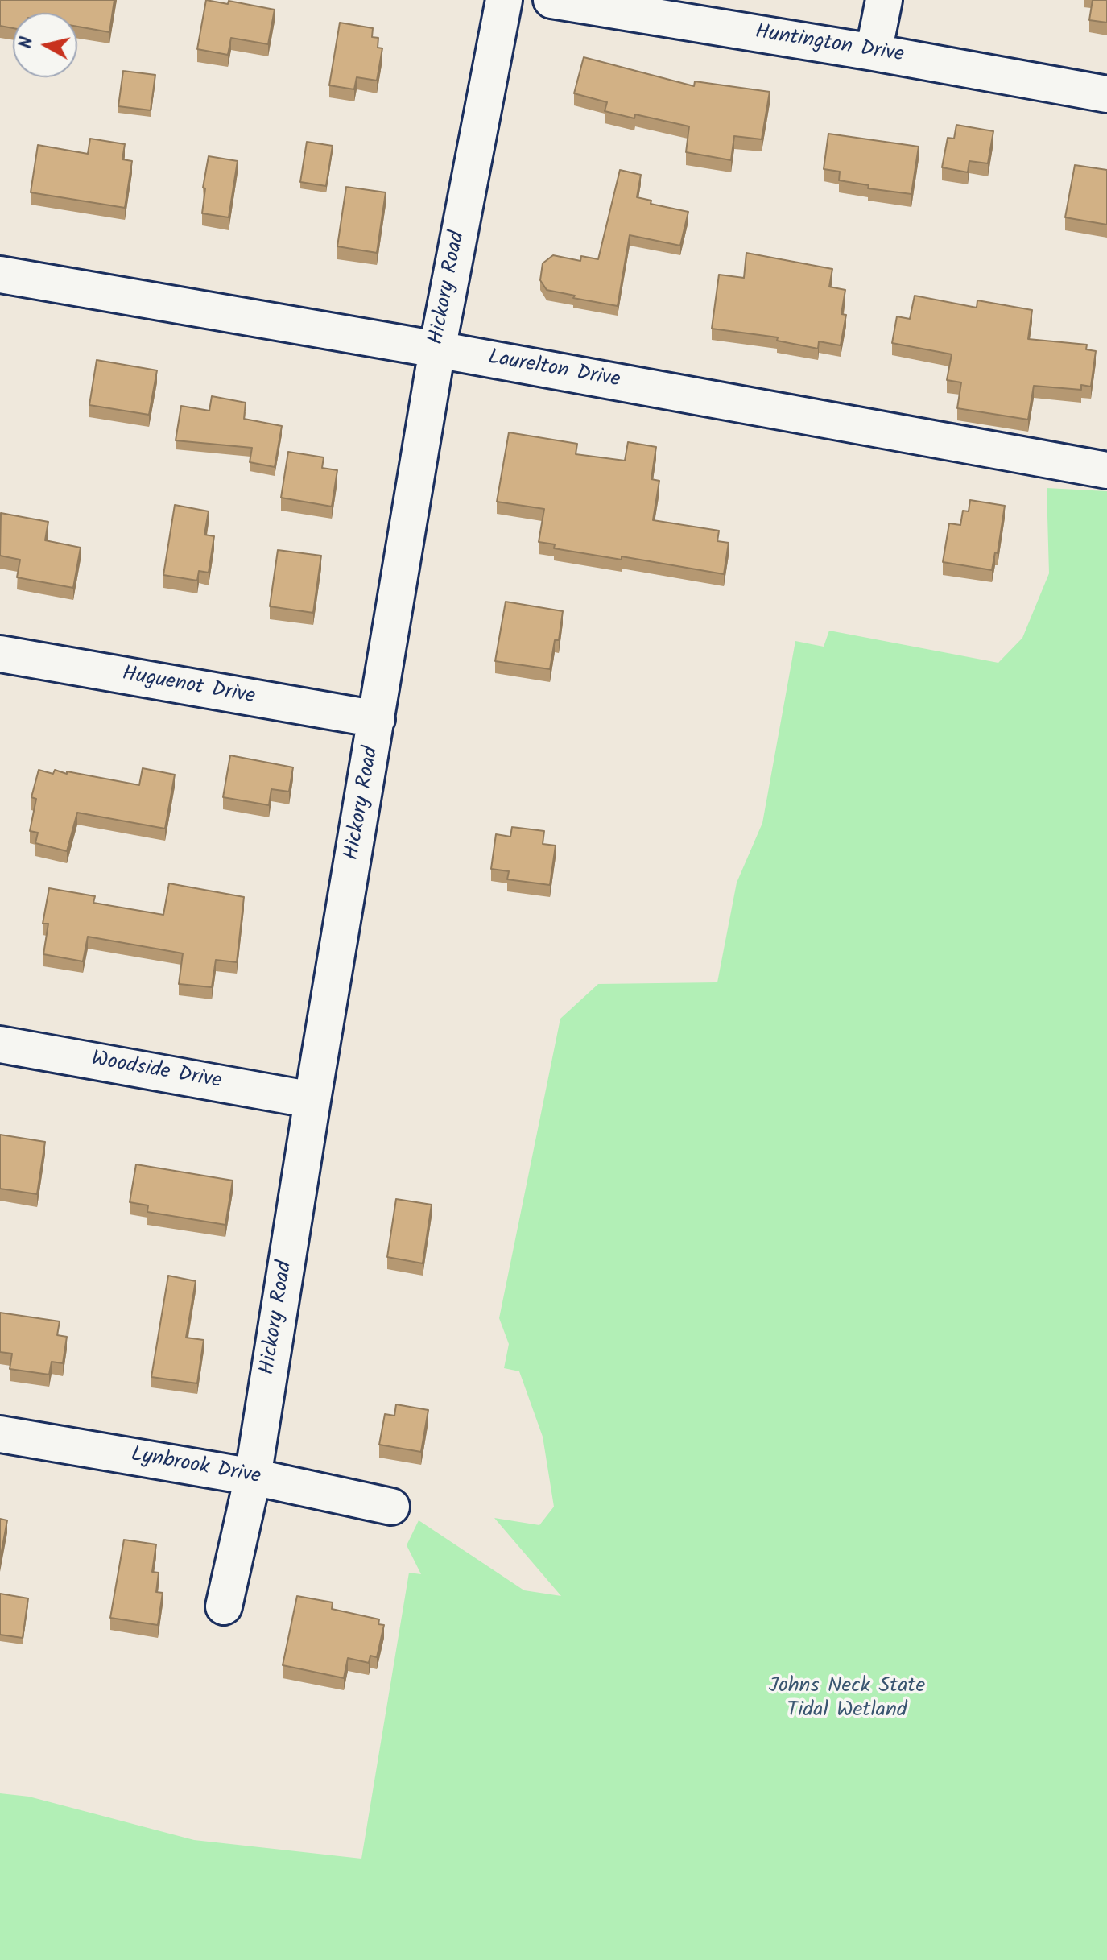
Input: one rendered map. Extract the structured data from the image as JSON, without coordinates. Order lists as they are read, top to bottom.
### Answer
{
  "streets": {
    "street": [
      "Huntington Drive",
      "Hickory Road",
      "Laurelton Drive",
      "Huguenot Drive",
      "Woodside Drive",
      "Lynbrook Drive"
    ]
  },
  "crossings": [
    ["Hickory Road", "Laurelton Drive"],
    ["Hickory Road", "Huguenot Drive"],
    ["Hickory Road", "Woodside Drive"],
    ["Hickory Road", "Lynbrook Drive"]
  ],
  "parks": ["Johns Neck State Tidal Wetland"],
  "north": "left"
}
